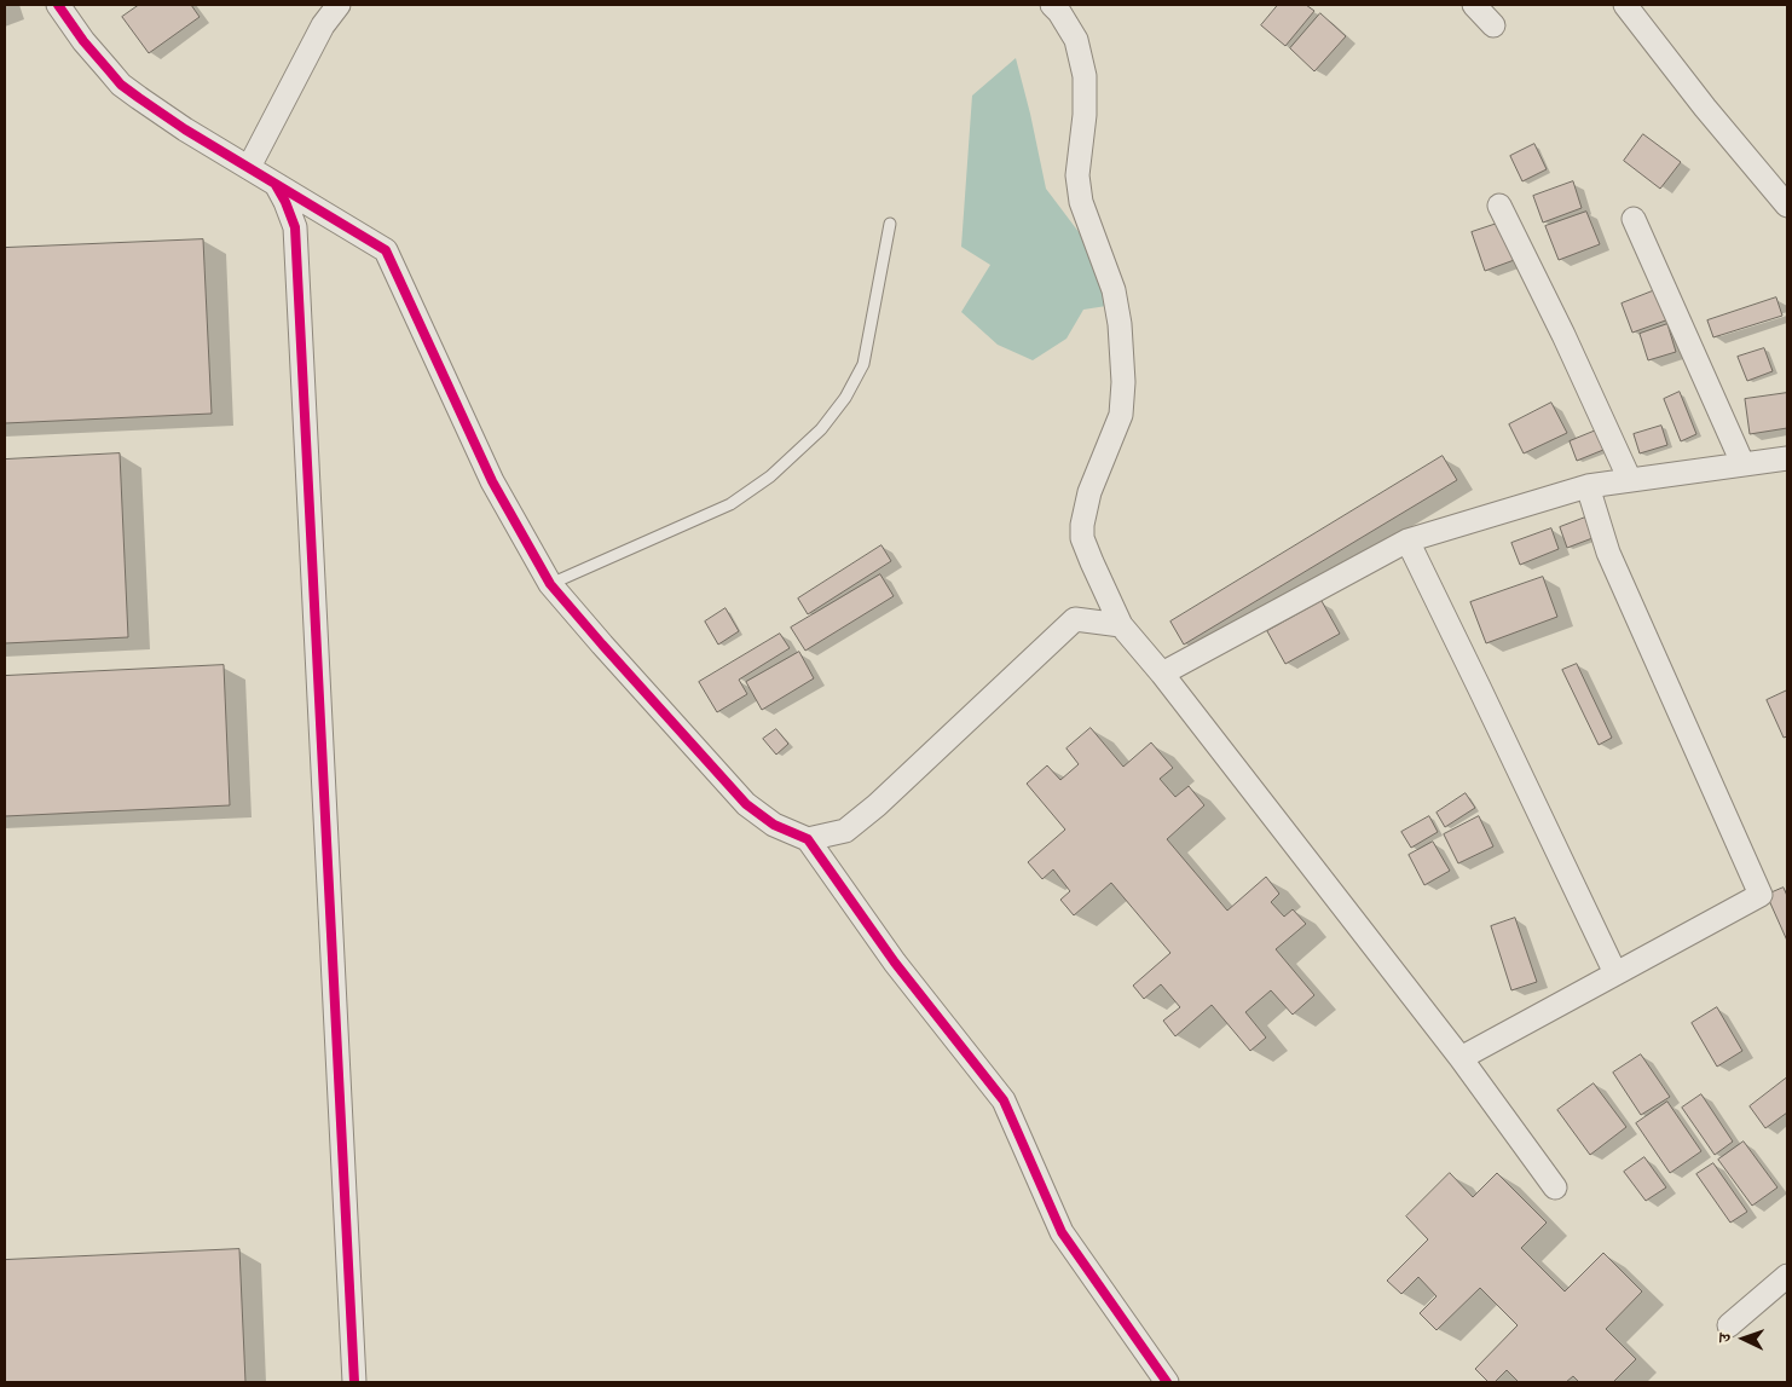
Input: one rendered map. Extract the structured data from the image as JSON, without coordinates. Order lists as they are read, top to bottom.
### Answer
{
  "north": "left"
}
